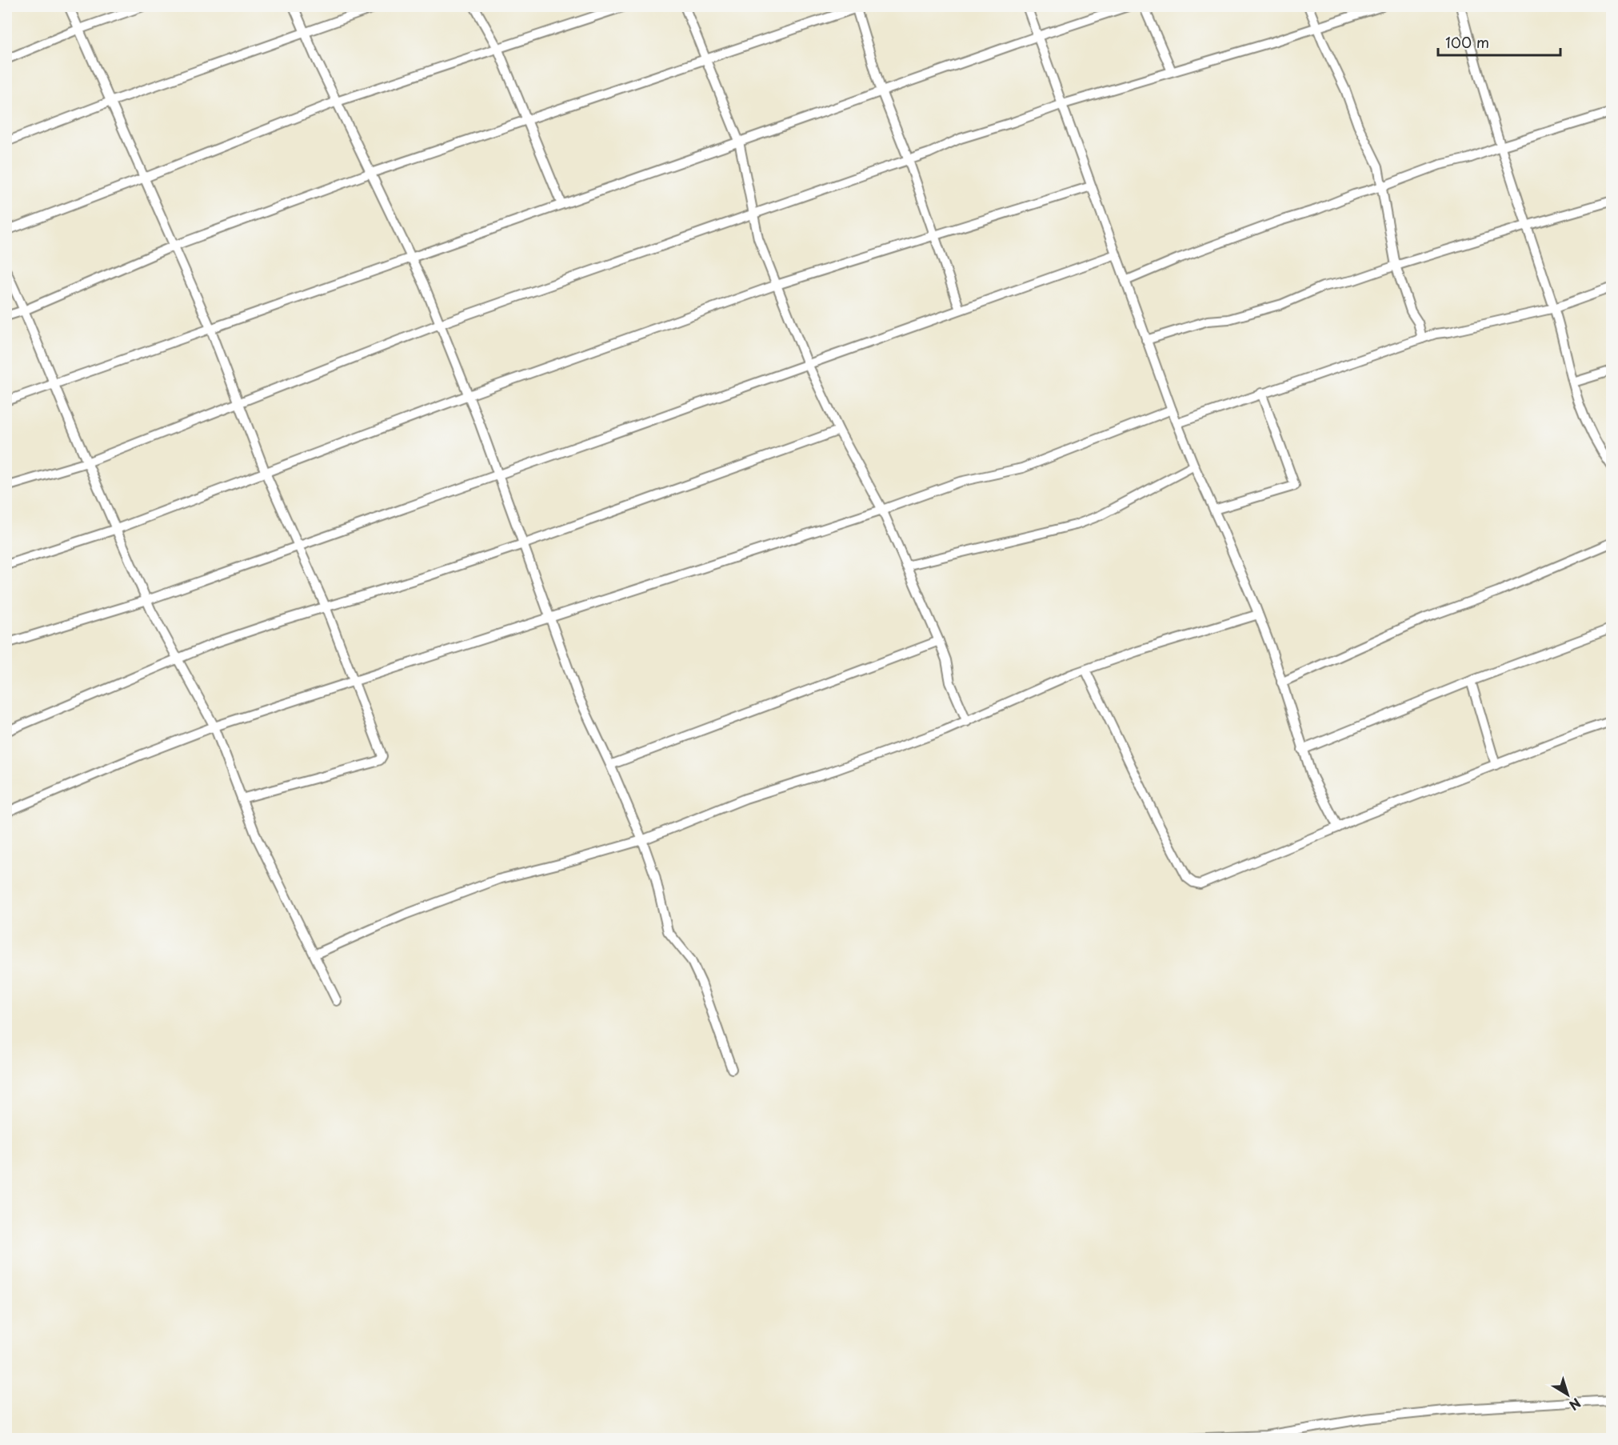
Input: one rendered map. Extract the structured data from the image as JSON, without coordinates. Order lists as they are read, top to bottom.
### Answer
{
  "scale_bar": "100 m",
  "north": "bottom right"
}
